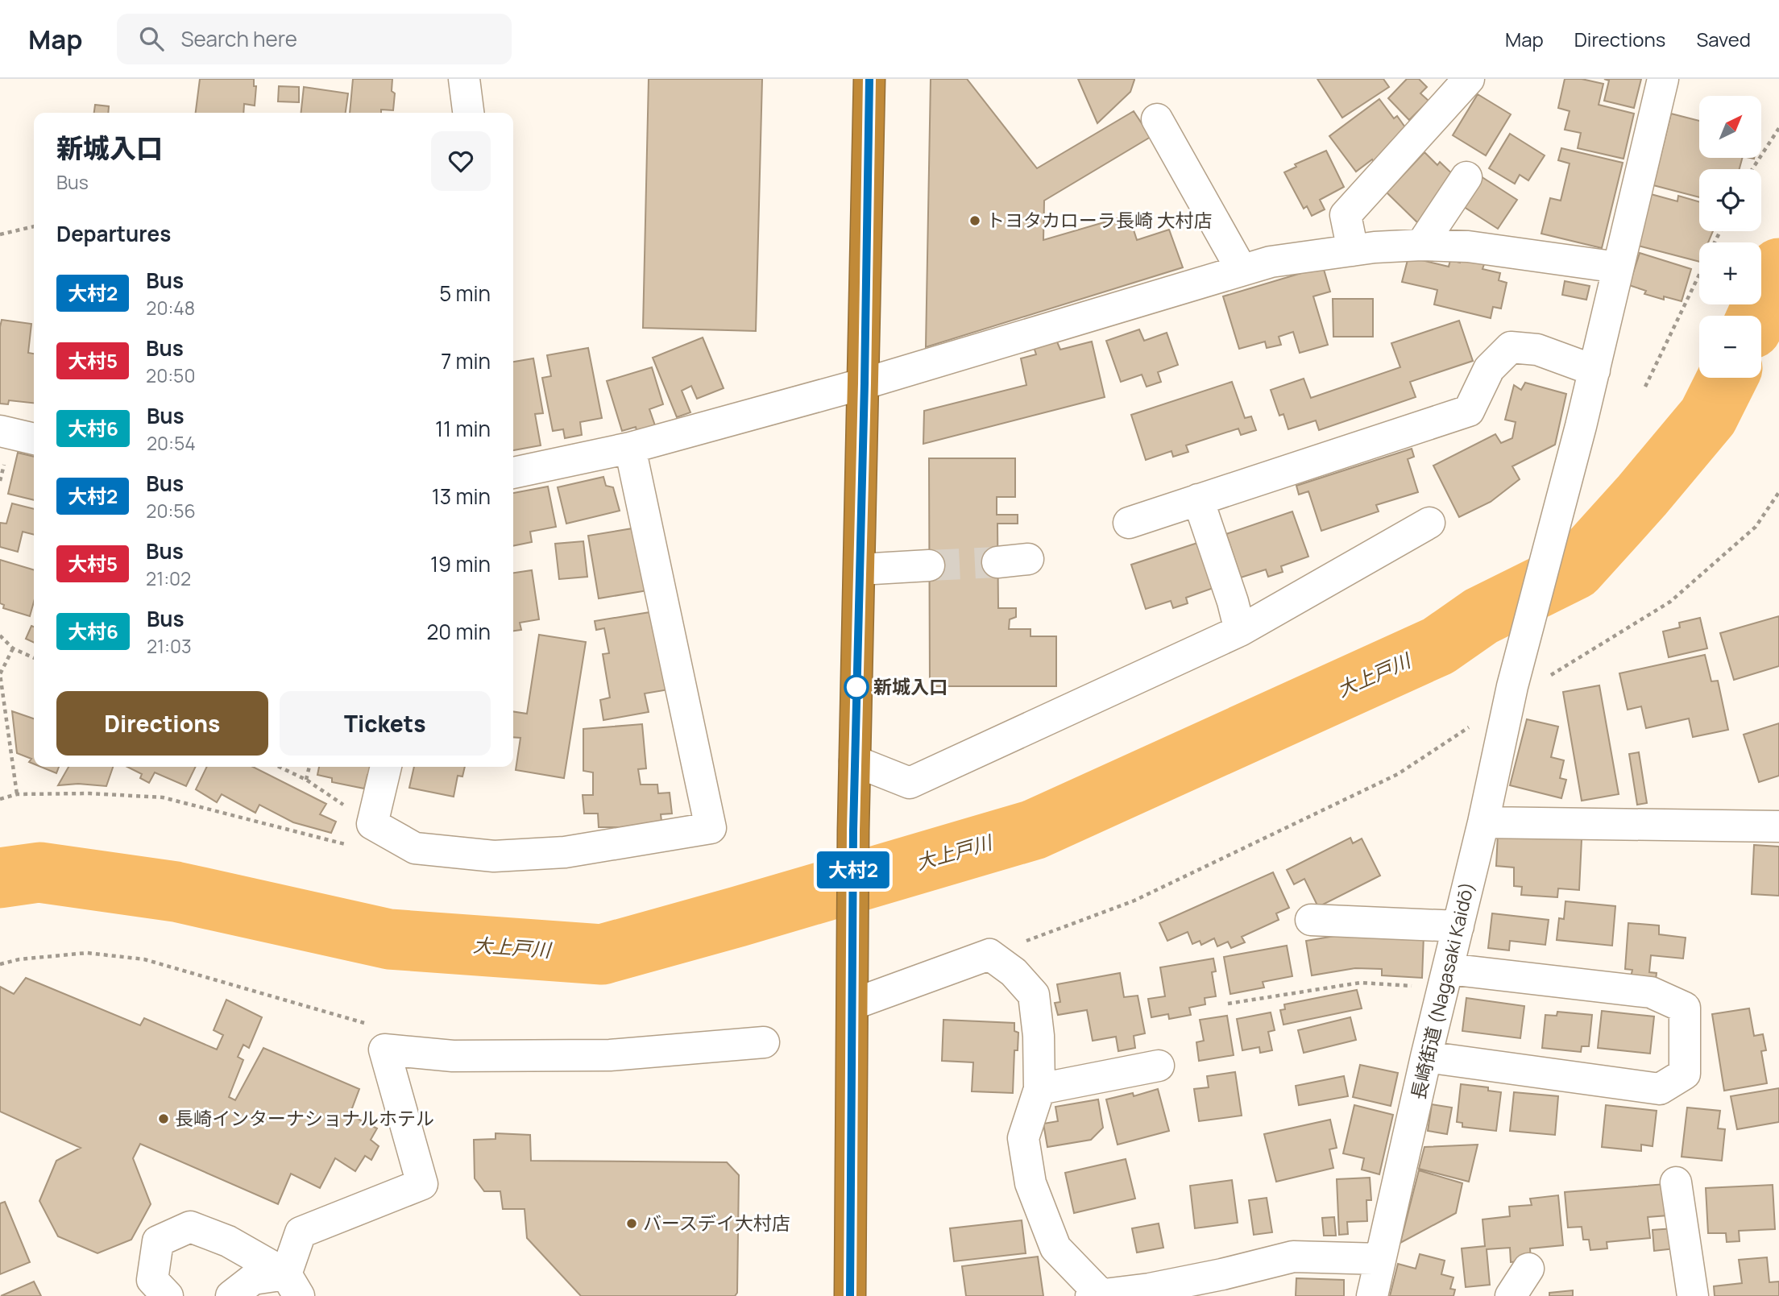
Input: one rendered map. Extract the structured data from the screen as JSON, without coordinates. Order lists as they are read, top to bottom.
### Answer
{
  "streets": {
    "street": ["長崎街道 (Nagasaki Kaidō)"]
  },
  "water": ["大上戸川"],
  "places": [
    "トヨタカローラ長崎 大村店",
    "新城入口",
    "長崎インターナショナルホテル",
    "バースデイ大村店"
  ],
  "lines": ["bus line 大村2"],
  "north": "top right",
  "page": {
    "header": "Map",
    "search": "Search here",
    "nav": ["Map", "Directions", "Saved"],
    "on_map": "大村2",
    "map_buttons": ["+", "−"],
    "heading": [
      ["新城入口", "Bus"],
      "Departures"
    ],
    "list": [
      {
        "mark": "大村2",
        "name": "Bus",
        "note": "20:48",
        "value": "5 min"
      },
      {
        "mark": "大村5",
        "name": "Bus",
        "note": "20:50",
        "value": "7 min"
      },
      {
        "mark": "大村6",
        "name": "Bus",
        "note": "20:54",
        "value": "11 min"
      },
      {
        "mark": "大村2",
        "name": "Bus",
        "note": "20:56",
        "value": "13 min"
      },
      {
        "mark": "大村5",
        "name": "Bus",
        "note": "21:02",
        "value": "19 min"
      },
      {
        "mark": "大村6",
        "name": "Bus",
        "note": "21:03",
        "value": "20 min"
      }
    ],
    "buttons": ["Directions", "Tickets"]
  }
}
